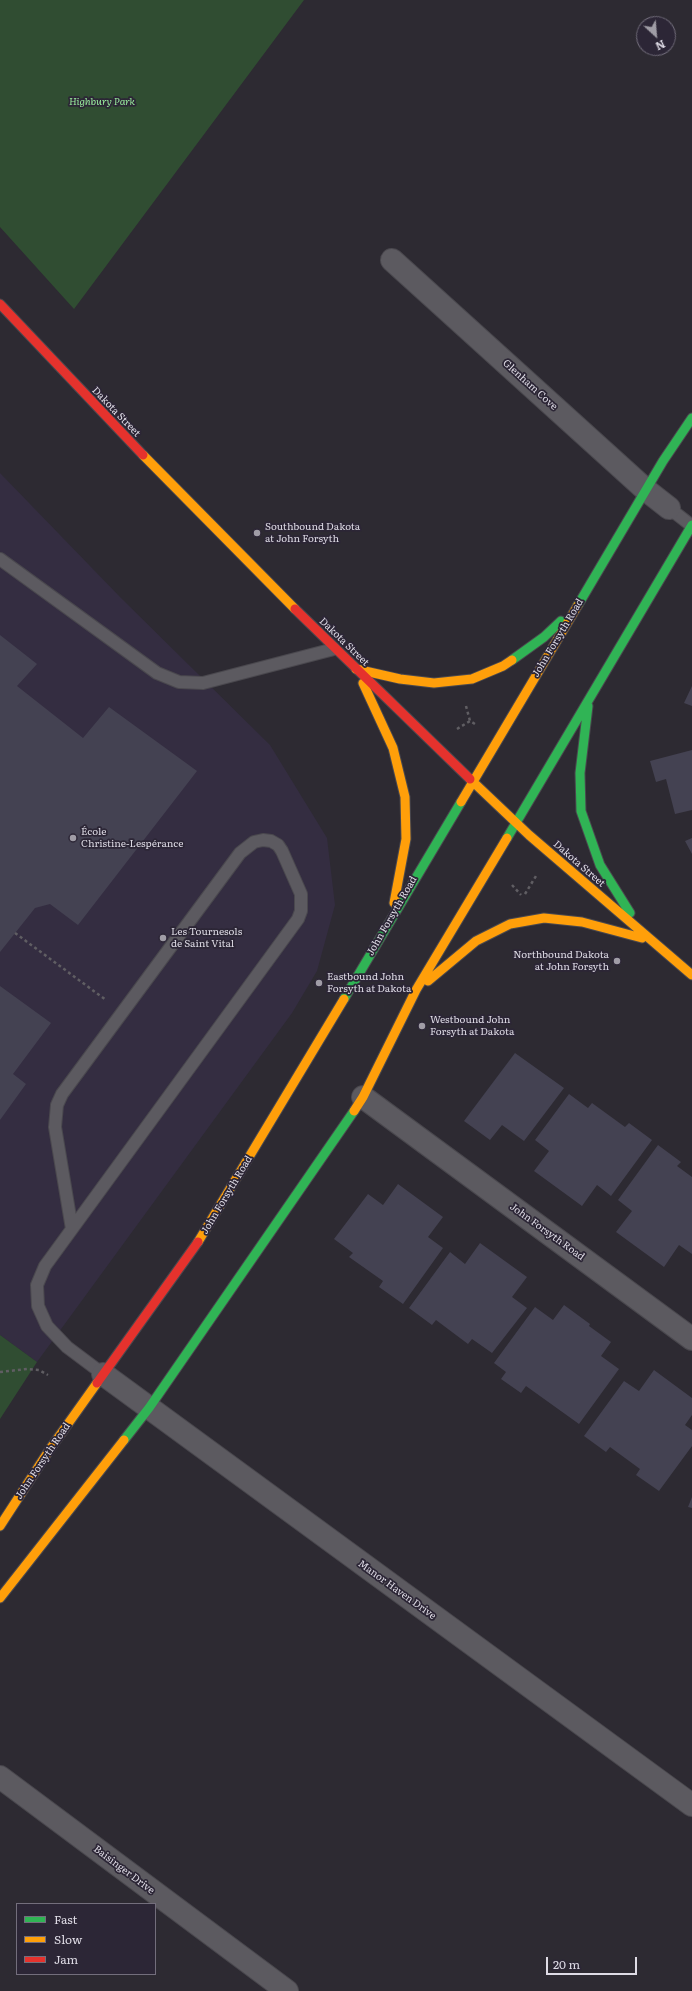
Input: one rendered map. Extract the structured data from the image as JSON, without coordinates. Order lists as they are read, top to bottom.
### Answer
{
  "streets": {
    "street": [
      "Glenham Cove",
      "Dakota Street",
      "John Forsyth Road",
      "Manor Haven Drive",
      "Baisinger Drive"
    ]
  },
  "crossings": [
    ["Glenham Cove", "John Forsyth Road"],
    ["Dakota Street", "John Forsyth Road"],
    ["John Forsyth Road", "Manor Haven Drive"]
  ],
  "parks": ["Highbury Park"],
  "places": [
    "Southbound Dakota at John Forsyth",
    "École Christine-Lespérance",
    "Les Tournesols de Saint Vital",
    "Northbound Dakota at John Forsyth",
    "Eastbound John Forsyth at Dakota",
    "Westbound John Forsyth at Dakota"
  ],
  "legend": ["Fast", "Slow", "Jam"],
  "scale_bar": "20 m",
  "north": "bottom right"
}
